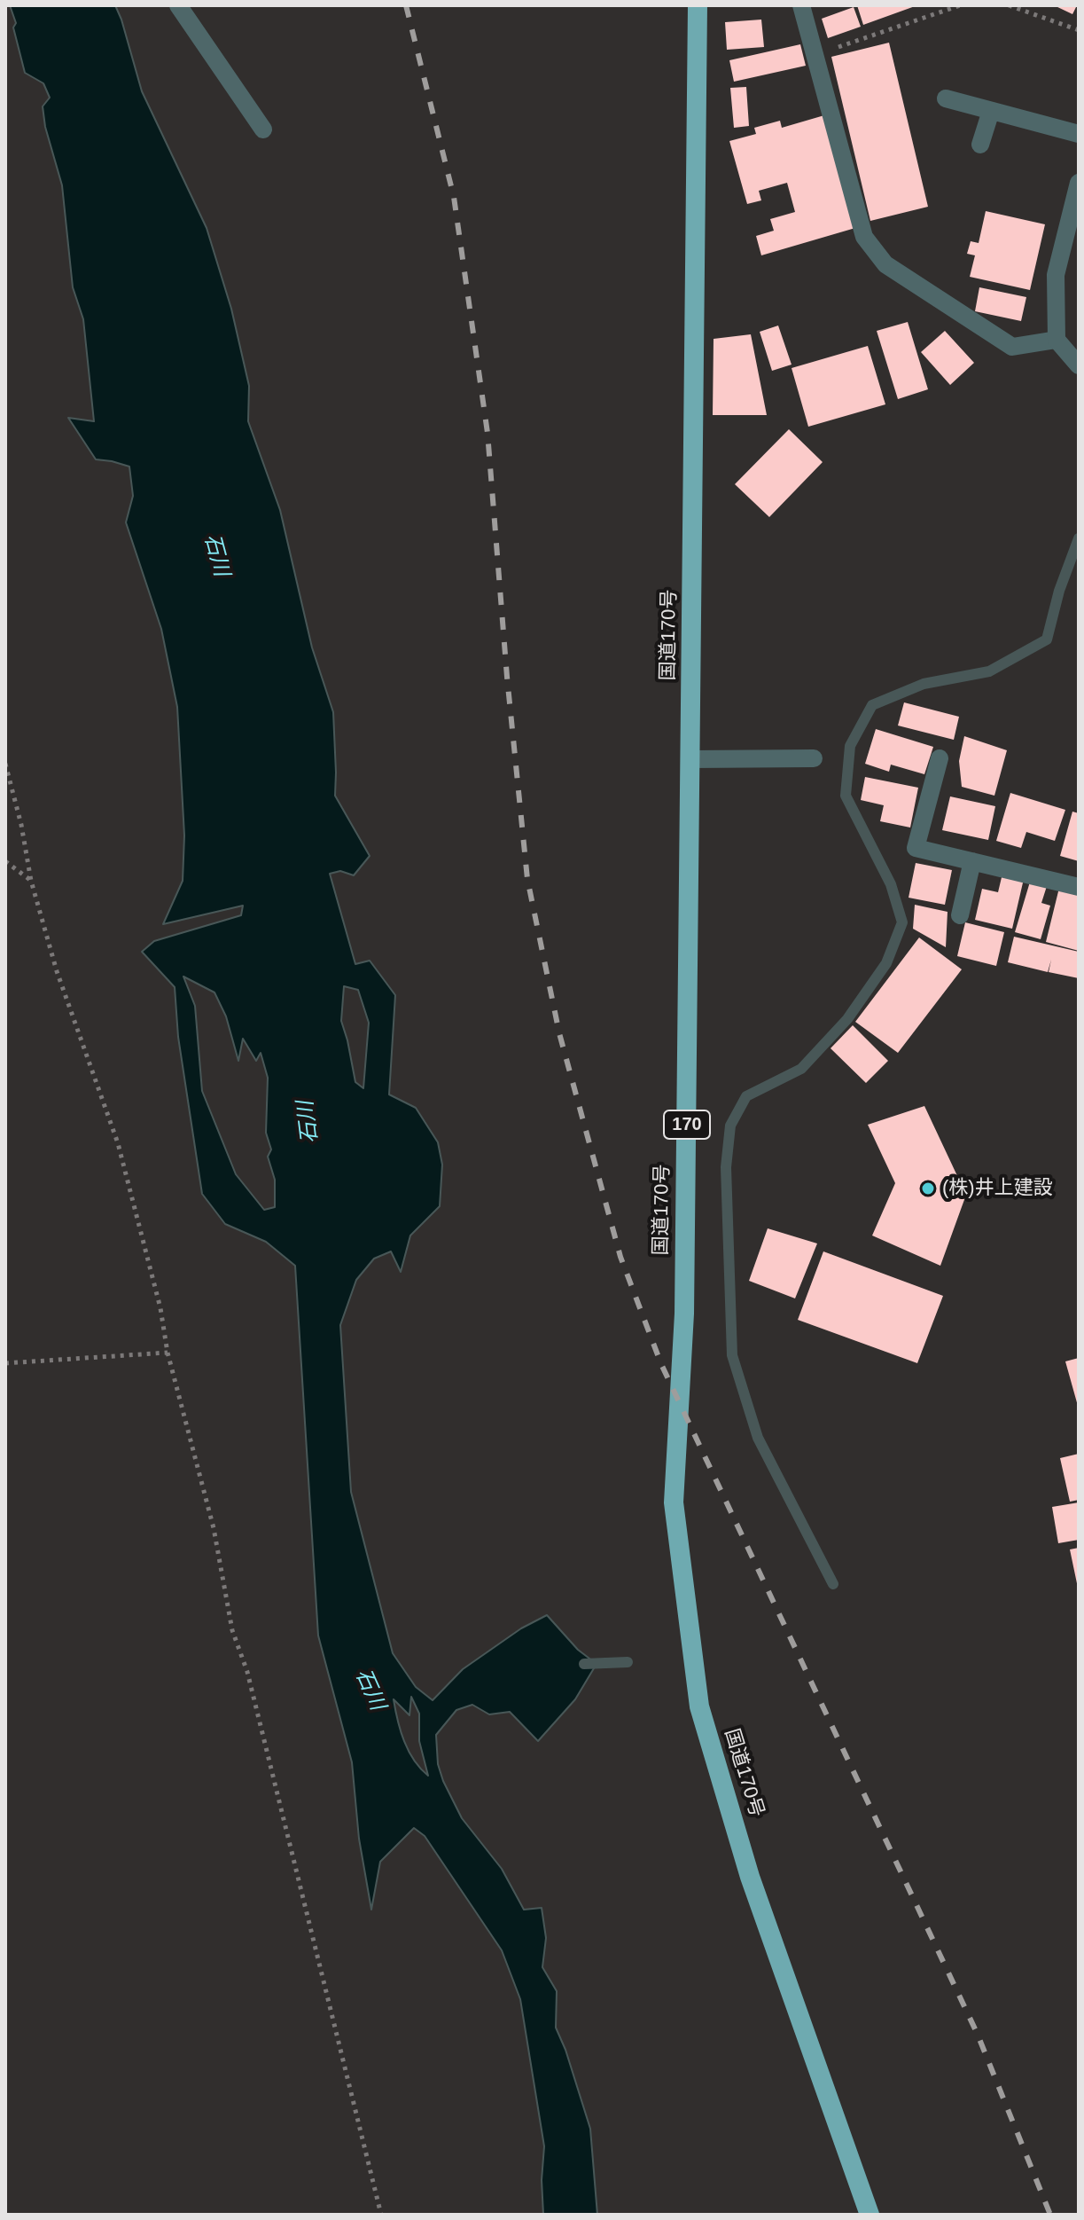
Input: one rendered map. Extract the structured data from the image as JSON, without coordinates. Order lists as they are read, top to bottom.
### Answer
{
  "streets": {
    "highway": ["国道170号", "170"]
  },
  "water": ["石川"],
  "places": ["(株)井上建設"]
}
